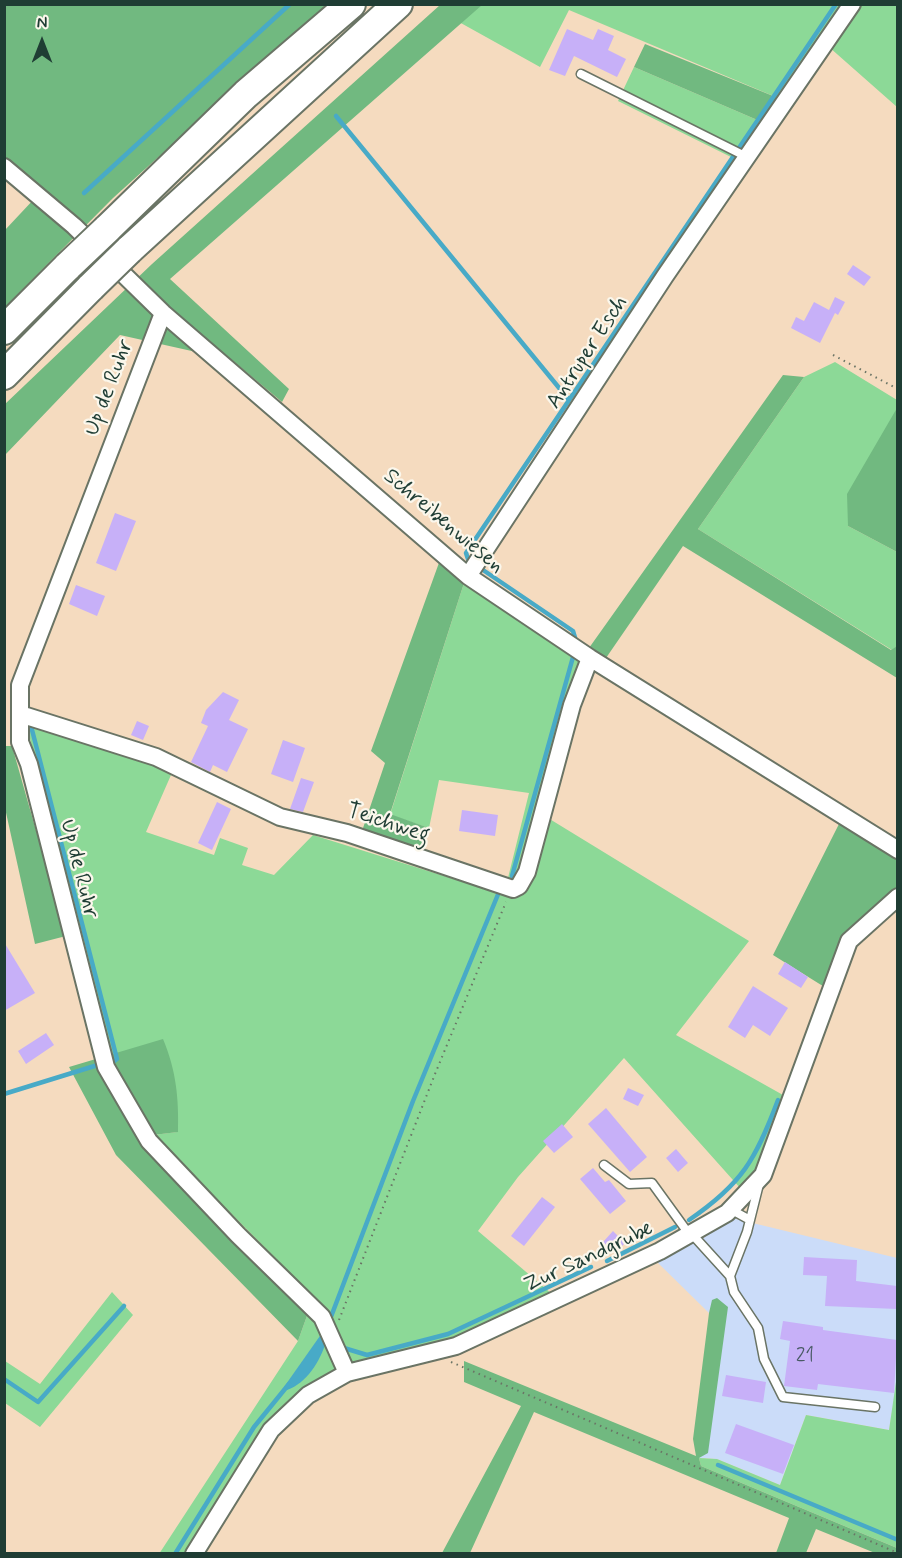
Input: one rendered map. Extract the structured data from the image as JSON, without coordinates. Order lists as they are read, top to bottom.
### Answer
{
  "streets": {
    "street": [
      "Antruper Esch",
      "Up de Ruhr",
      "Schreibenwiesen",
      "Teichweg",
      "Zur Sandgrube"
    ]
  },
  "crossings": [
    ["Antruper Esch", "Schreibenwiesen"],
    ["Up de Ruhr", "Schreibenwiesen"],
    ["Up de Ruhr", "Teichweg"],
    ["Up de Ruhr", "Zur Sandgrube"]
  ],
  "house_numbers": ["21"],
  "north": "top"
}
